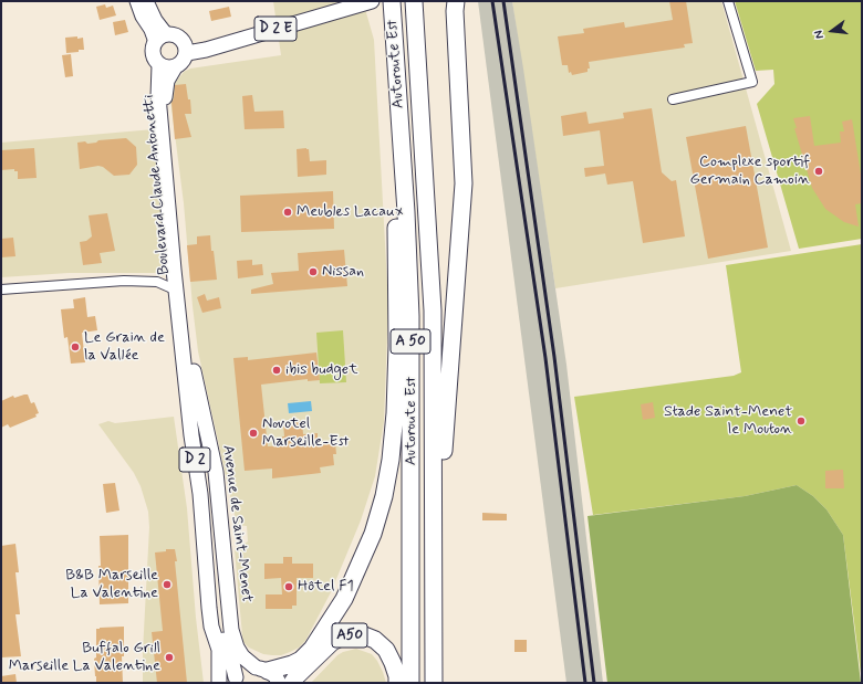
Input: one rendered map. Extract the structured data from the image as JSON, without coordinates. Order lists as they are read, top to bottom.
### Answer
{
  "streets": {
    "highway": ["Autoroute Est", "A 50", "A50"],
    "main road": [
      "D 2 E",
      "Boulevard Claude Antonetti",
      "D 2",
      "Avenue de Saint-Menet"
    ]
  },
  "crossings": [
    ["D 2 E", "Boulevard Claude Antonetti"],
    ["Boulevard Claude Antonetti", "Avenue de Saint-Menet"]
  ],
  "places": [
    "Complexe sportif Germain Camoin",
    "Meubles Lacaux",
    "Nissan",
    "Le Grain de la Vallée",
    "ibis budget",
    "Stade Saint-Menet le Mouton",
    "Novotel Marseille-Est",
    "B&B Marseille La Valentine",
    "Hôtel F1",
    "Buffalo Grill Marseille La Valentine"
  ],
  "north": "left"
}
